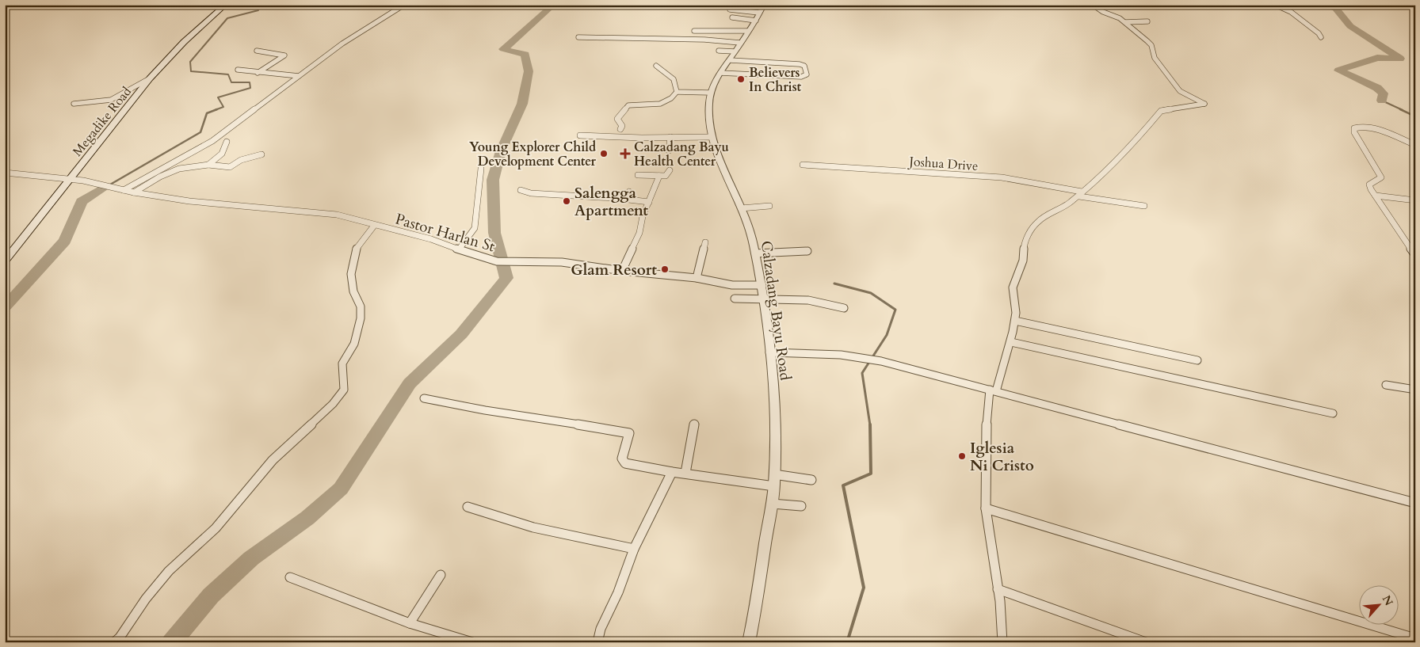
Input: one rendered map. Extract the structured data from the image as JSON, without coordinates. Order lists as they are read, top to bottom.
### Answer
{
  "streets": {
    "main road": ["Megadike Road"],
    "street": ["Joshua Drive", "Pastor Harlan St", "Calzadang Bayu Road"]
  },
  "crossings": [
    ["Megadike Road", "Pastor Harlan St"],
    ["Pastor Harlan St", "Calzadang Bayu Road"]
  ],
  "places": {
    "other": [
      "Believers In Christ",
      "Young Explorer Child Development Center",
      "Salengga Apartment",
      "Glam Resort",
      "Iglesia Ni Cristo"
    ],
    "health": ["Calzadang Bayu Health Center"]
  },
  "north": "top right"
}
